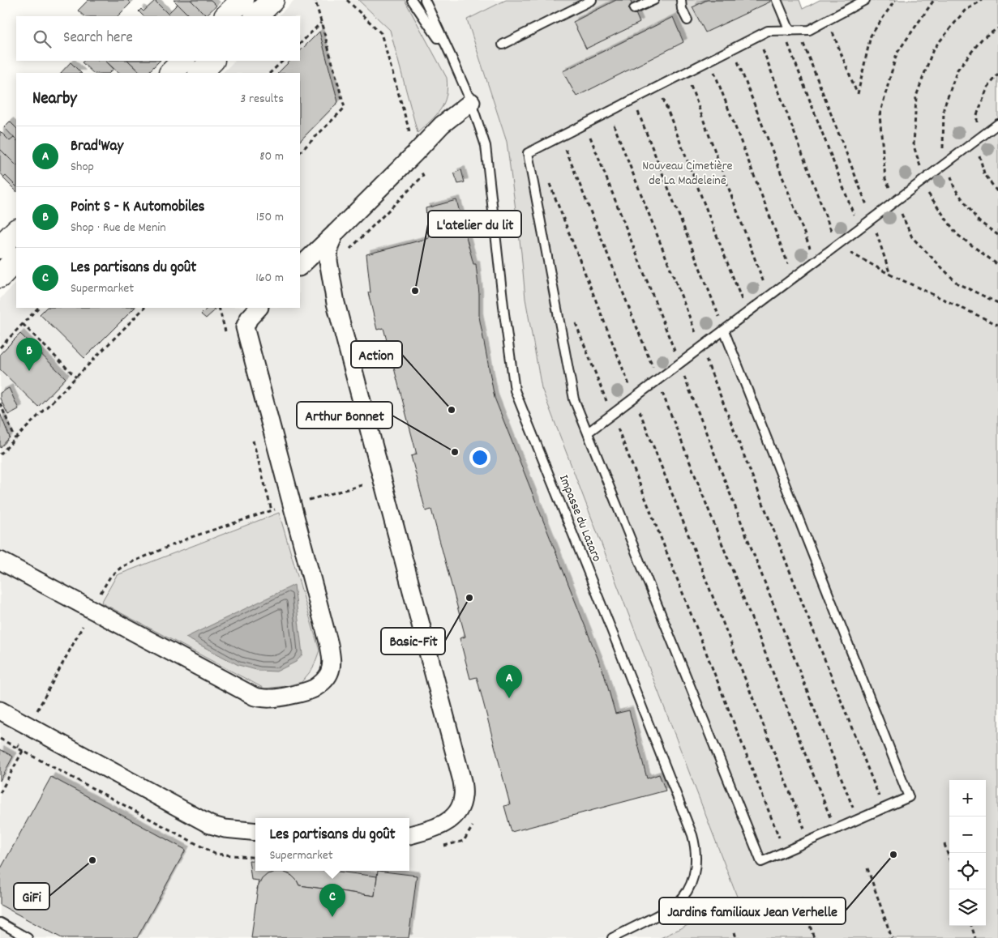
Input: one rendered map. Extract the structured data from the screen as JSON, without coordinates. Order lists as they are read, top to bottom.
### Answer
{
  "streets": {
    "lane": ["Impasse du Lazaro"]
  },
  "parks": ["Nouveau Cimetière de La Madeleine"],
  "places": [
    "L'atelier du lit",
    "Action",
    "Arthur Bonnet",
    "Basic-Fit",
    "Jardins familiaux Jean Verhelle",
    "GiFi"
  ],
  "page": {
    "search": "Search here",
    "heading": ["Nearby", "3 results"],
    "list": [
      {
        "mark": "A",
        "name": "Brad'Way",
        "note": "Shop",
        "value": "80 m"
      },
      {
        "mark": "B",
        "name": "Point S - K Automobiles",
        "note": "Shop · Rue de Menin",
        "value": "150 m"
      },
      {
        "mark": "C",
        "name": "Les partisans du goût",
        "note": "Supermarket",
        "value": "160 m"
      }
    ],
    "pins": ["B", "A", "C"],
    "map_buttons": ["+", "−"],
    "popup": ["Les partisans du goût", "Supermarket"]
  }
}
